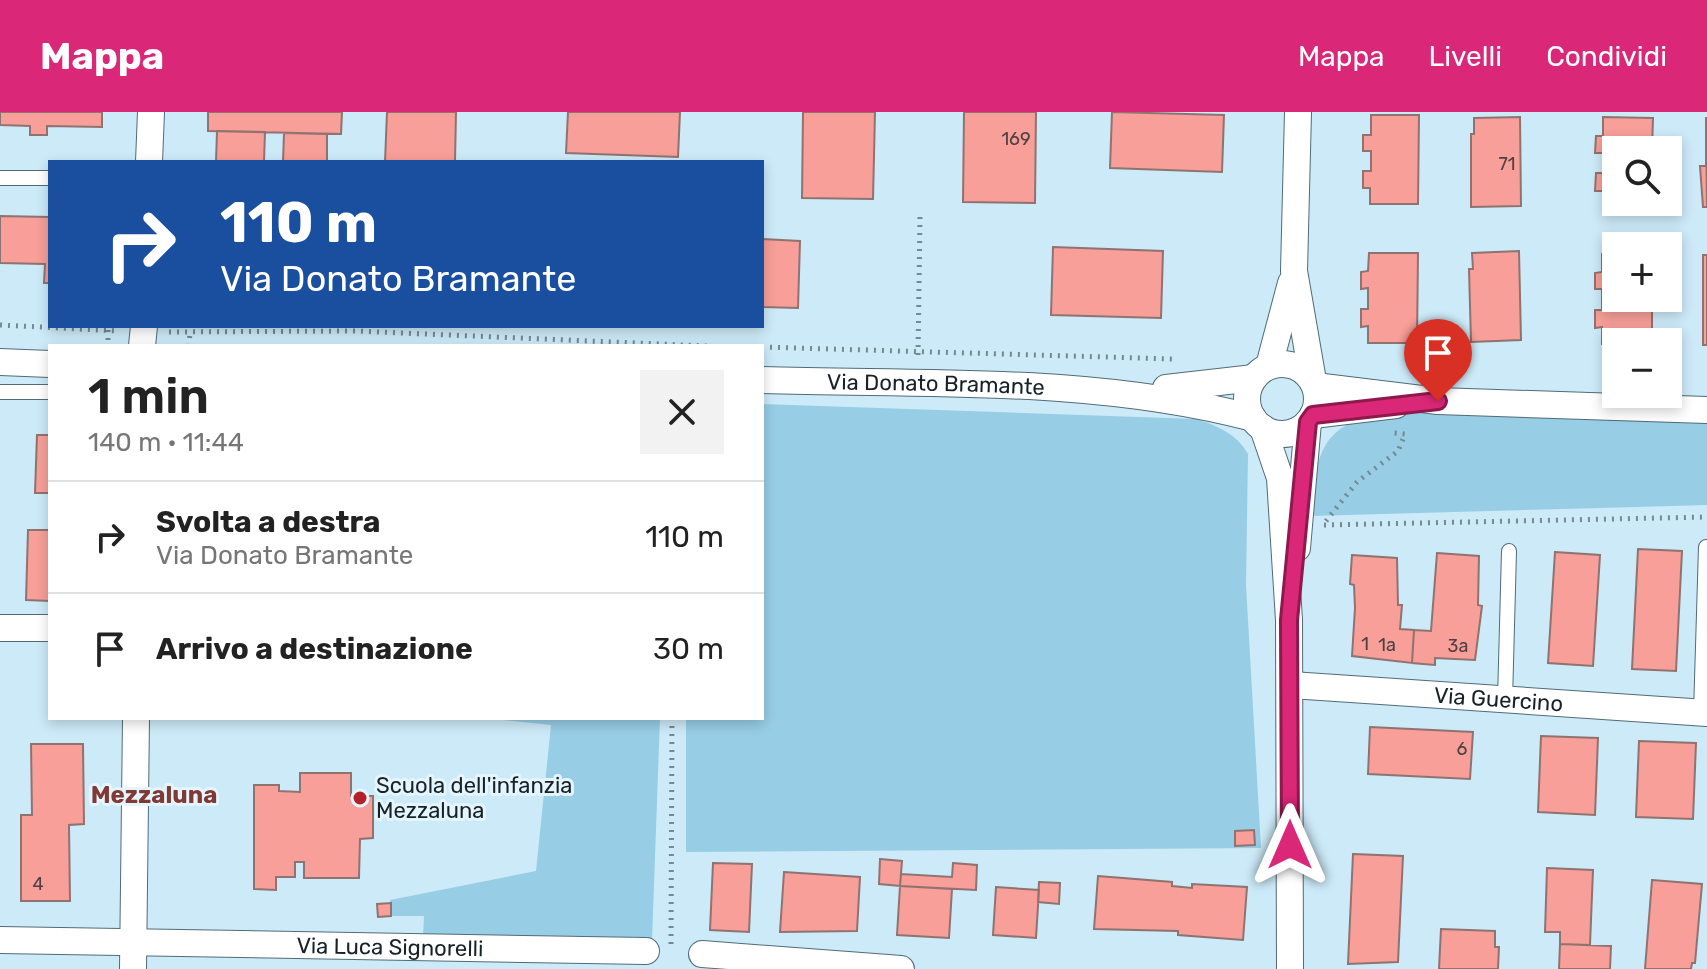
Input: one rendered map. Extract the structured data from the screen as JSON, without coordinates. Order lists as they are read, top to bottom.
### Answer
{
  "streets": {
    "street": ["Via Donato Bramante", "Via Guercino", "Via Luca Signorelli"]
  },
  "districts": ["Mezzaluna"],
  "places": ["Scuola dell'infanzia Mezzaluna"],
  "house_numbers": [
    "169",
    "71",
    "1",
    "1a",
    "3a",
    "6",
    "4"
  ],
  "page": {
    "header": "Mappa",
    "nav": ["Mappa", "Livelli", "Condividi"],
    "map_buttons": ["+", "−"],
    "turn": ["110 m", "Via Donato Bramante"],
    "heading": ["1 min", "140 m · 11:44"],
    "list": [
      {
        "name": "Svolta a destra",
        "note": "Via Donato Bramante",
        "value": "110 m"
      },
      {
        "name": "Arrivo a destinazione",
        "value": "30 m"
      }
    ]
  }
}
